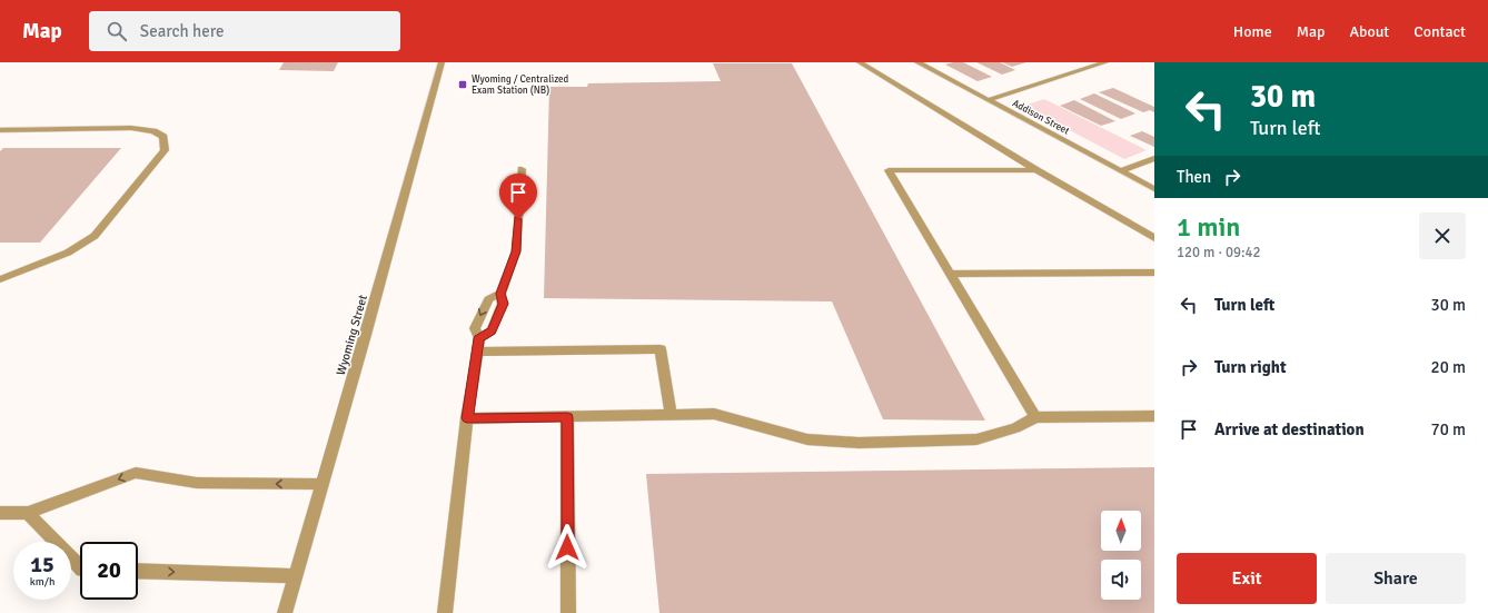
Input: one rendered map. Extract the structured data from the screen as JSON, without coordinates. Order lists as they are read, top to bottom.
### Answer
{
  "streets": {
    "street": ["Addison Street", "Wyoming Street"]
  },
  "places": {
    "transit": ["Wyoming / Centralized Exam Station (NB)"]
  },
  "north": "top",
  "page": {
    "header": "Map",
    "search": "Search here",
    "nav": [
      "Home",
      "Map",
      "About",
      "Contact"
    ],
    "turn": ["30 m", "Turn left"],
    "then": "Then",
    "heading": ["1 min", "120 m · 09:42"],
    "list": [
      {
        "name": "Turn left",
        "value": "30 m"
      },
      {
        "name": "Turn right",
        "value": "20 m"
      },
      {
        "name": "Arrive at destination",
        "value": "70 m"
      }
    ],
    "speed": "15 km/h",
    "limit": "20",
    "buttons": ["Exit", "Share"]
  }
}
